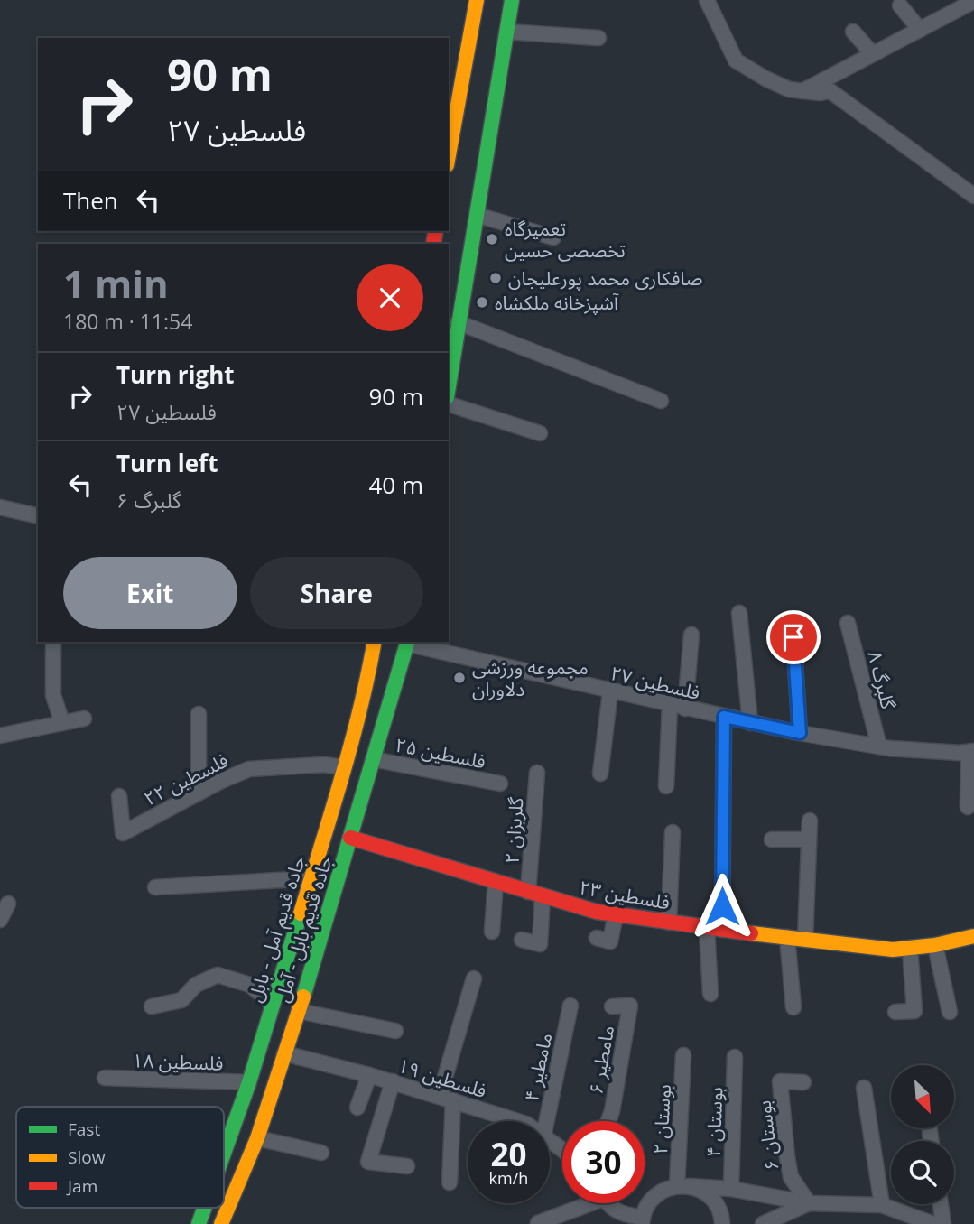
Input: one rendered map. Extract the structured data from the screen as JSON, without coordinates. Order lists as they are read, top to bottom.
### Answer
{
  "streets": {
    "main road": ["فلسطین ۲۳", "جاده قدیم آمل - بابل", "جاده قدیم بابل - آمل"],
    "street": [
      "گلبرگ ۸",
      "فلسطین ۲۷",
      "فلسطین ۲۵",
      "فلسطین ۲۲",
      "گلریزان ۲",
      "مامطیر ۶",
      "فلسطین ۱۸",
      "مامطیر ۴",
      "فلسطین ۱۹",
      "بوستان ۲",
      "بوستان ۴",
      "بوستان ۶"
    ]
  },
  "crossings": [
    ["گلبرگ ۸", "فلسطین ۲۷"],
    ["فلسطین ۲۷", "جاده قدیم بابل - آمل"],
    ["فلسطین ۲۵", "جاده قدیم بابل - آمل"],
    ["فلسطین ۲۲", "جاده قدیم آمل - بابل"],
    ["گلریزان ۲", "فلسطین ۲۳"],
    ["فلسطین ۲۳", "جاده قدیم بابل - آمل"],
    ["جاده قدیم آمل - بابل", "فلسطین ۱۸"],
    ["جاده قدیم بابل - آمل", "فلسطین ۱۹"]
  ],
  "places": [
    "تعمیرگاه تخصصی حسین",
    "صافکاری محمد پورعلیجان",
    "آشپزخانه ملکشاه",
    "مجموعه ورزشی دلاوران"
  ],
  "legend": ["Fast", "Slow", "Jam"],
  "north": "bottom right",
  "page": {
    "turn": ["90 m", "فلسطین ۲۷"],
    "then": "Then",
    "heading": ["1 min", "180 m · 11:54"],
    "list": [
      {
        "name": "Turn right",
        "note": "فلسطین ۲۷",
        "value": "90 m"
      },
      {
        "name": "Turn left",
        "note": "گلبرگ ۶",
        "value": "40 m"
      }
    ],
    "buttons": ["Exit", "Share"],
    "speed": "20 km/h",
    "limit": "30"
  }
}
